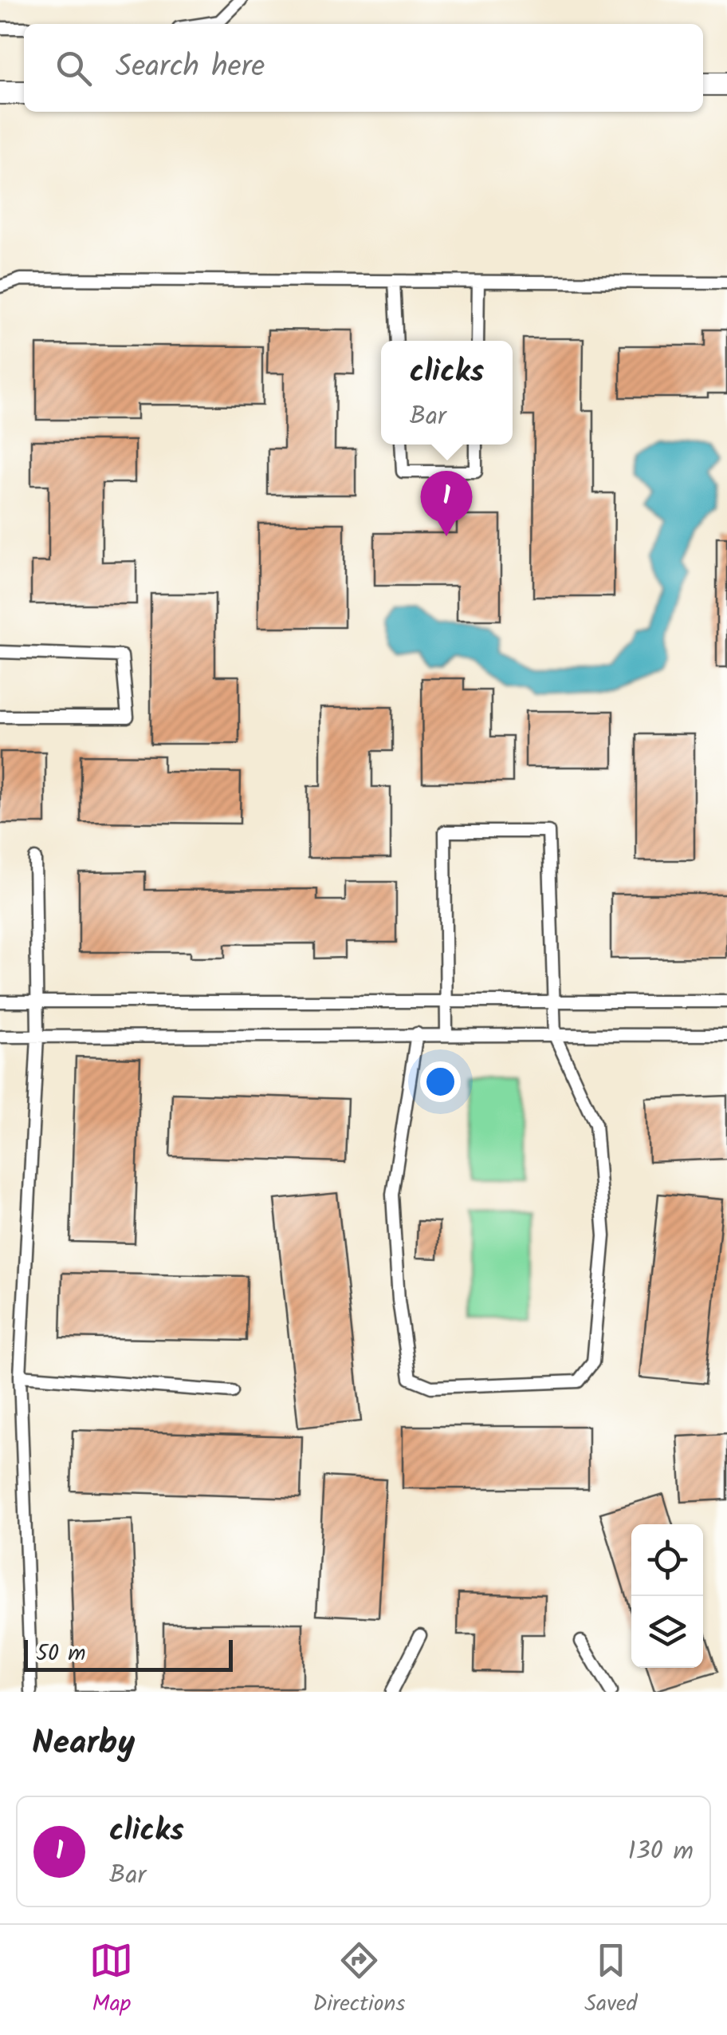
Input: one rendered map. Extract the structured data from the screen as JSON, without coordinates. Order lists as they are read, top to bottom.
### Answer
{
  "scale_bar": "50 m",
  "page": {
    "search": "Search here",
    "popup": ["clicks", "Bar"],
    "pins": "1",
    "scale": "50 m",
    "heading": "Nearby",
    "list": [
      {
        "mark": "1",
        "name": "clicks",
        "note": "Bar",
        "value": "130 m"
      }
    ],
    "nav": ["Map", "Directions", "Saved"]
  }
}
